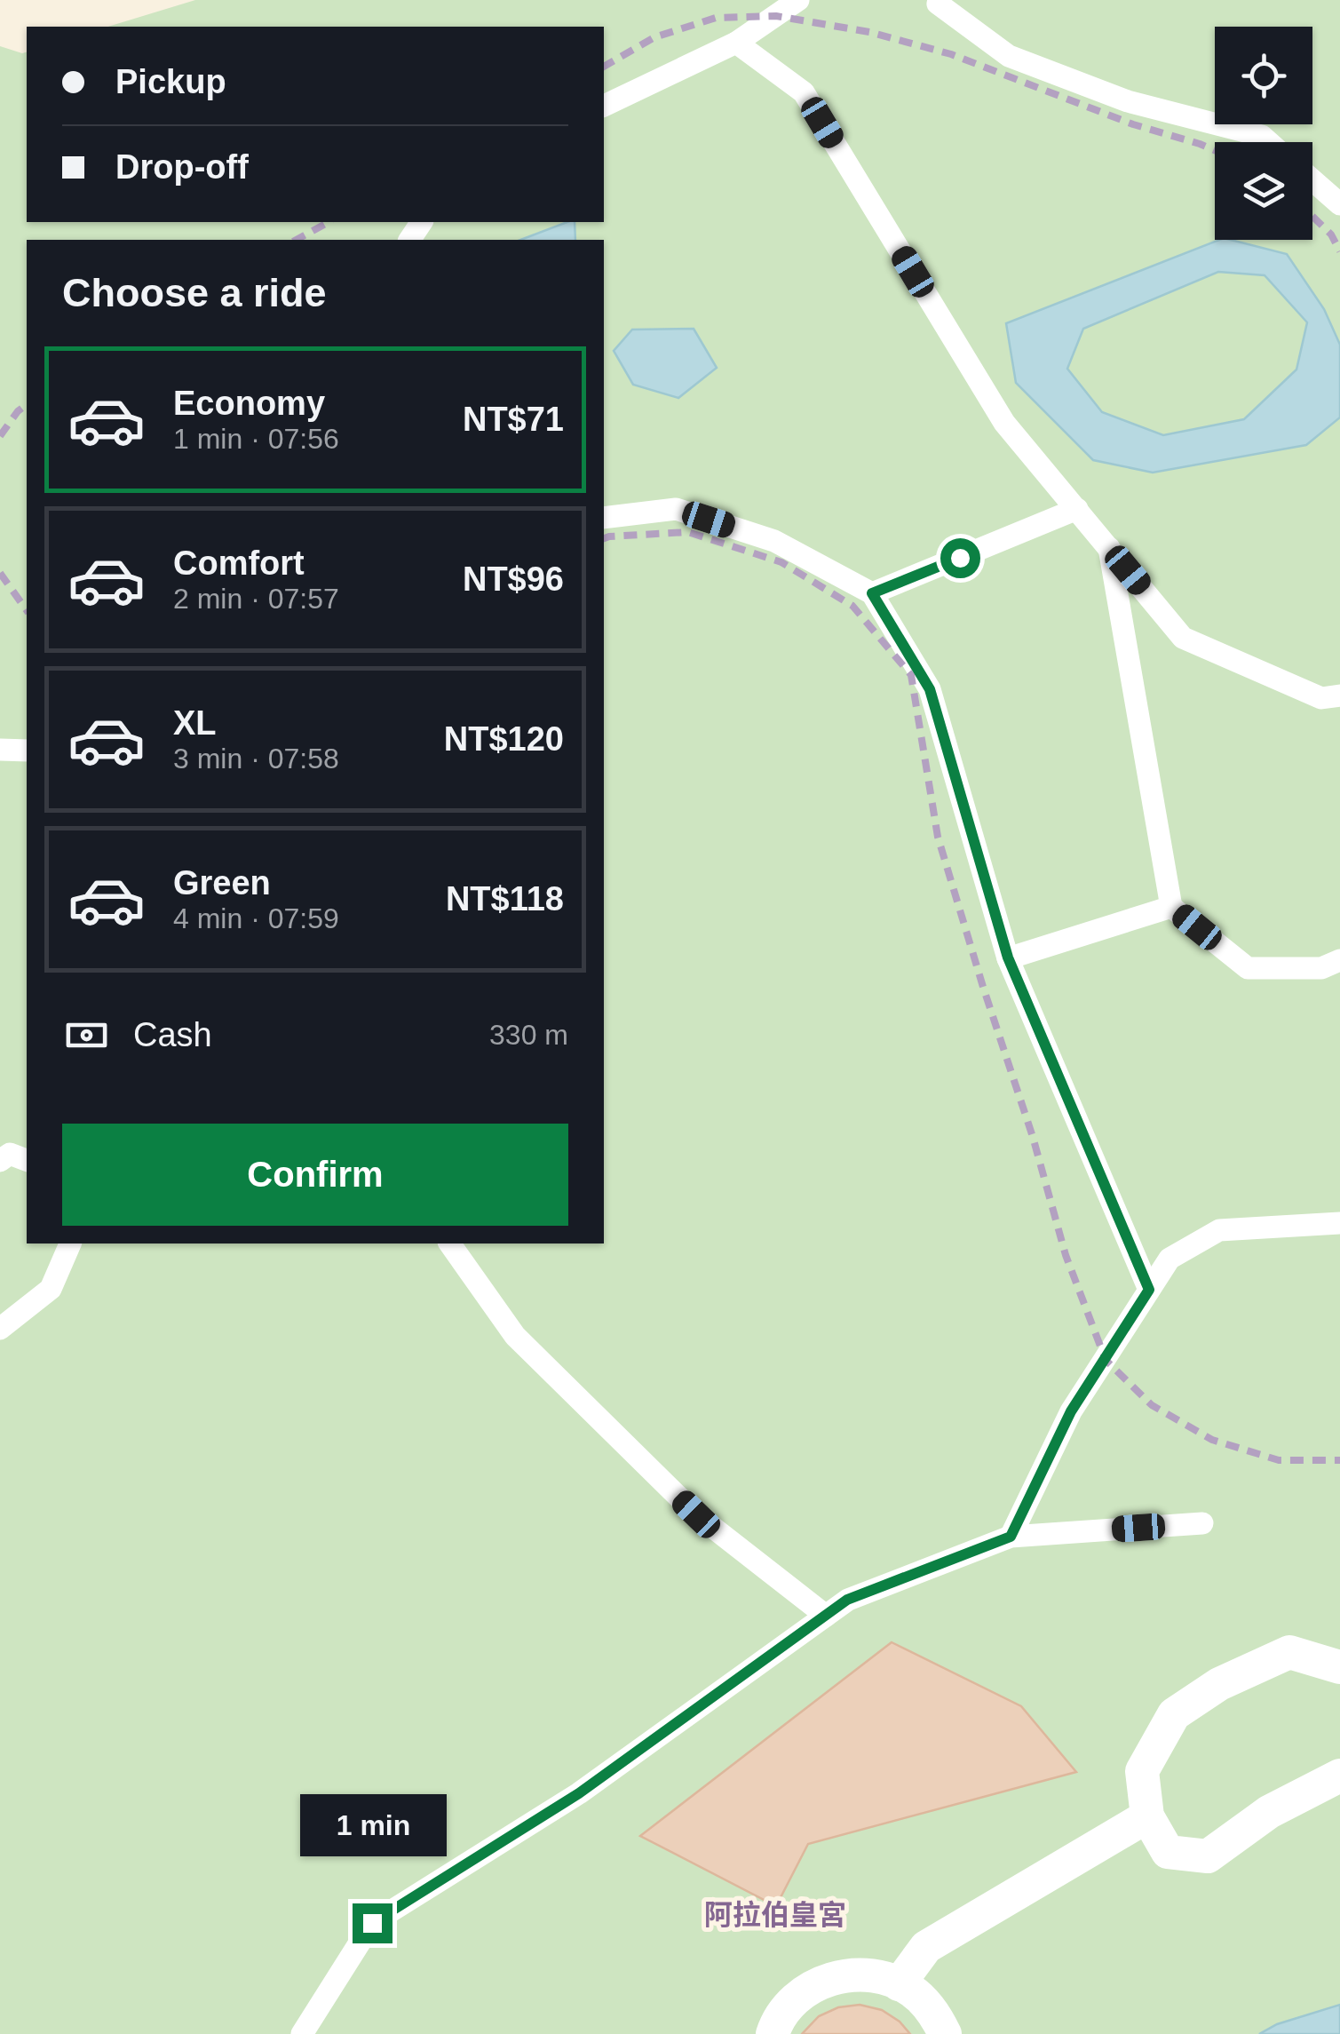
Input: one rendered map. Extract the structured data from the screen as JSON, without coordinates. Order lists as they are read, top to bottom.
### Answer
{
  "districts": ["阿拉伯皇宮"],
  "page": {
    "banner": ["Pickup", "Drop-off"],
    "heading": "Choose a ride",
    "list": [
      {
        "name": "Economy",
        "note": "1 min · 07:56",
        "value": "NT$71"
      },
      {
        "name": "Comfort",
        "note": "2 min · 07:57",
        "value": "NT$96"
      },
      {
        "name": "XL",
        "note": "3 min · 07:58",
        "value": "NT$120"
      },
      {
        "name": "Green",
        "note": "4 min · 07:59",
        "value": "NT$118"
      }
    ],
    "pay": ["Cash", "330 m"],
    "buttons": "Confirm",
    "bubble": "1 min"
  }
}
